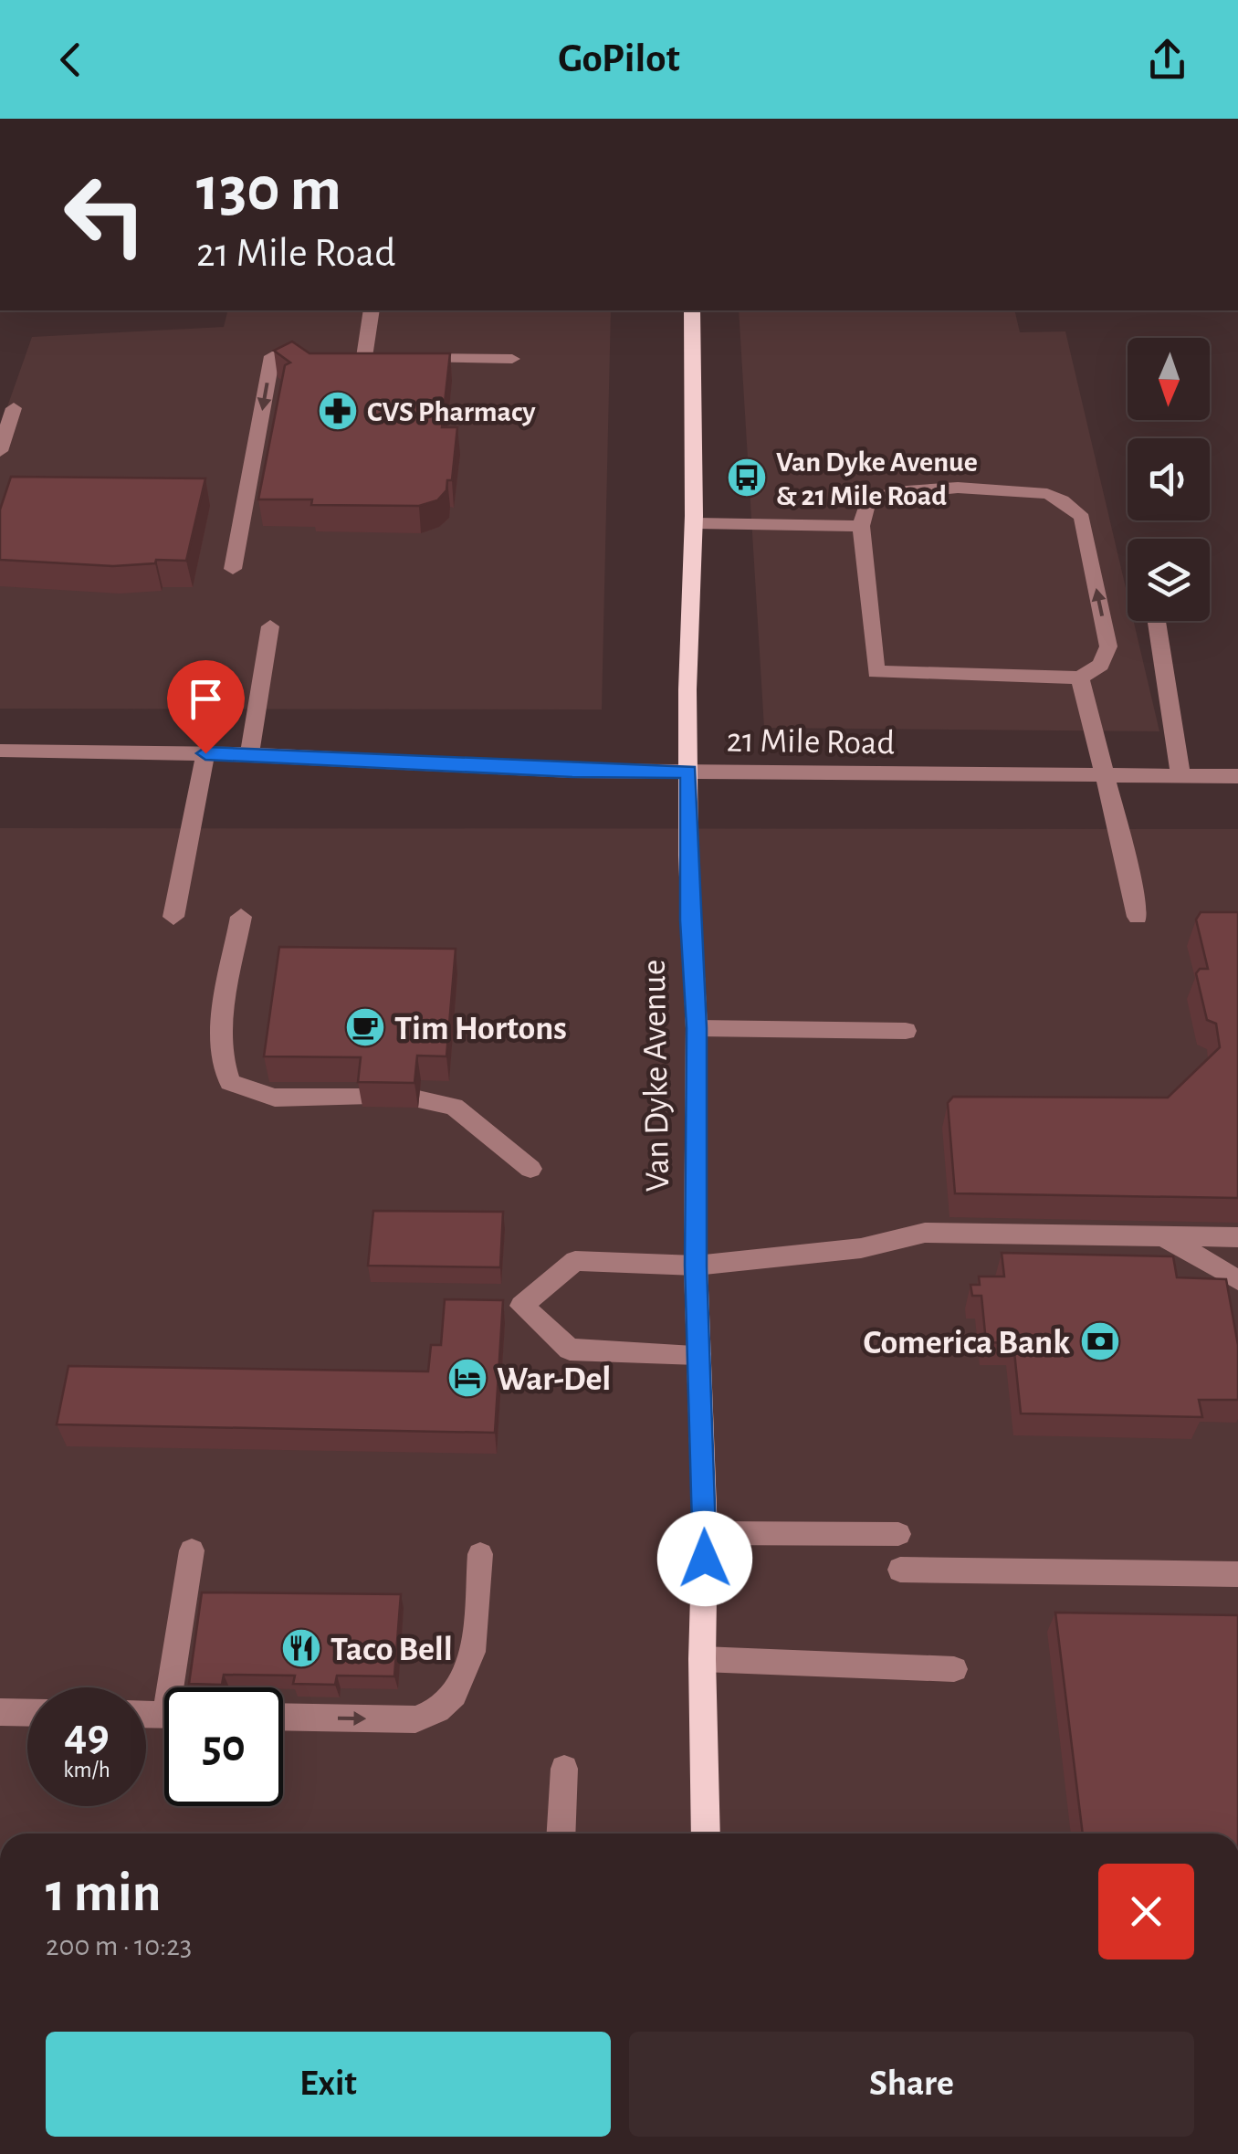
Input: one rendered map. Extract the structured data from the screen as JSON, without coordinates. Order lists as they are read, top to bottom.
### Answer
{
  "streets": {
    "main road": ["Van Dyke Avenue"],
    "street": ["21 Mile Road"]
  },
  "crossings": [
    ["21 Mile Road", "Van Dyke Avenue"]
  ],
  "places": {
    "pharmacy": ["CVS Pharmacy"],
    "bus stop": ["Van Dyke Avenue & 21 Mile Road"],
    "cafe": ["Tim Hortons"],
    "bank": ["Comerica Bank"],
    "hotel": ["War-Del"],
    "restaurant": ["Taco Bell"]
  },
  "north": "bottom",
  "page": {
    "header": "GoPilot",
    "turn": ["130 m", "21 Mile Road"],
    "speed": "49 km/h",
    "limit": "50",
    "heading": ["1 min", "200 m · 10:23"],
    "buttons": ["Exit", "Share"]
  }
}
